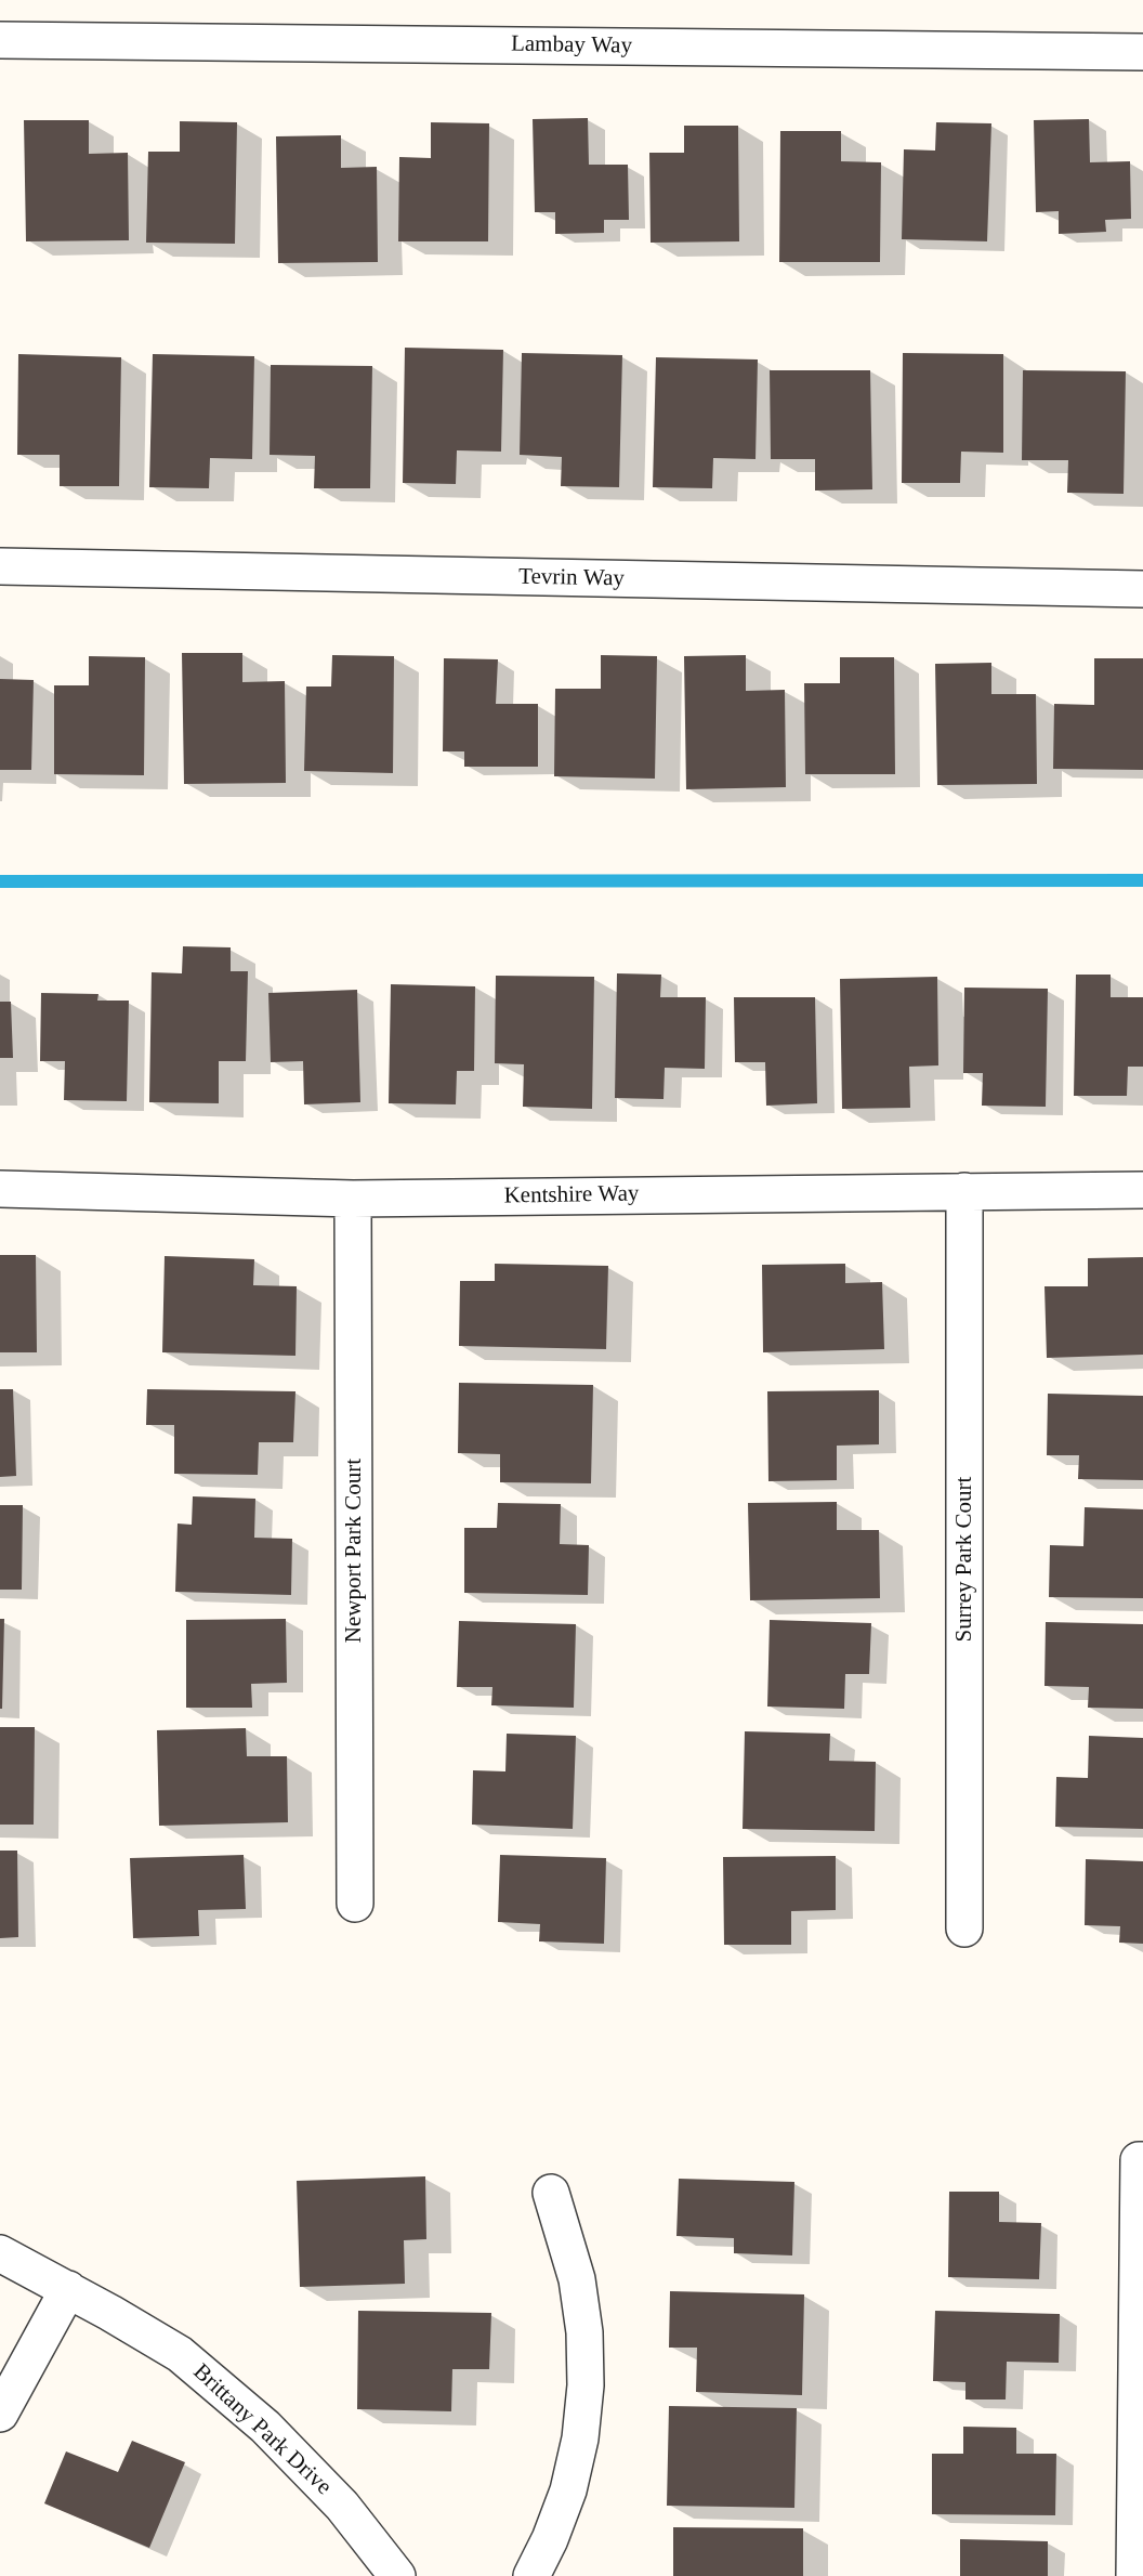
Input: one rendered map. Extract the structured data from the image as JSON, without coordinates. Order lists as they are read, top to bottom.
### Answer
{
  "streets": {
    "street": [
      "Lambay Way",
      "Tevrin Way",
      "Kentshire Way",
      "Newport Park Court",
      "Surrey Park Court",
      "Brittany Park Drive"
    ]
  },
  "crossings": [
    ["Kentshire Way", "Newport Park Court"],
    ["Kentshire Way", "Surrey Park Court"]
  ]
}
